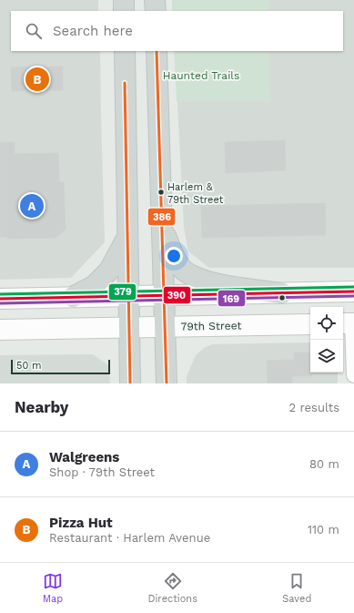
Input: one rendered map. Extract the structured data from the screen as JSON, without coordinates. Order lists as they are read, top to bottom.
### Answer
{
  "streets": {
    "main road": ["79th Street"]
  },
  "parks": ["Haunted Trails"],
  "places": ["Harlem & 79th Street"],
  "lines": [
    "transit line 386",
    "transit line 379",
    "transit line 390",
    "transit line 169"
  ],
  "scale_bar": "50 m",
  "page": {
    "search": "Search here",
    "pins": ["B", "A"],
    "scale": "50 m",
    "heading": ["Nearby", "2 results"],
    "list": [
      {
        "mark": "A",
        "name": "Walgreens",
        "note": "Shop · 79th Street",
        "value": "80 m"
      },
      {
        "mark": "B",
        "name": "Pizza Hut",
        "note": "Restaurant · Harlem Avenue",
        "value": "110 m"
      }
    ],
    "nav": ["Map", "Directions", "Saved"]
  }
}
